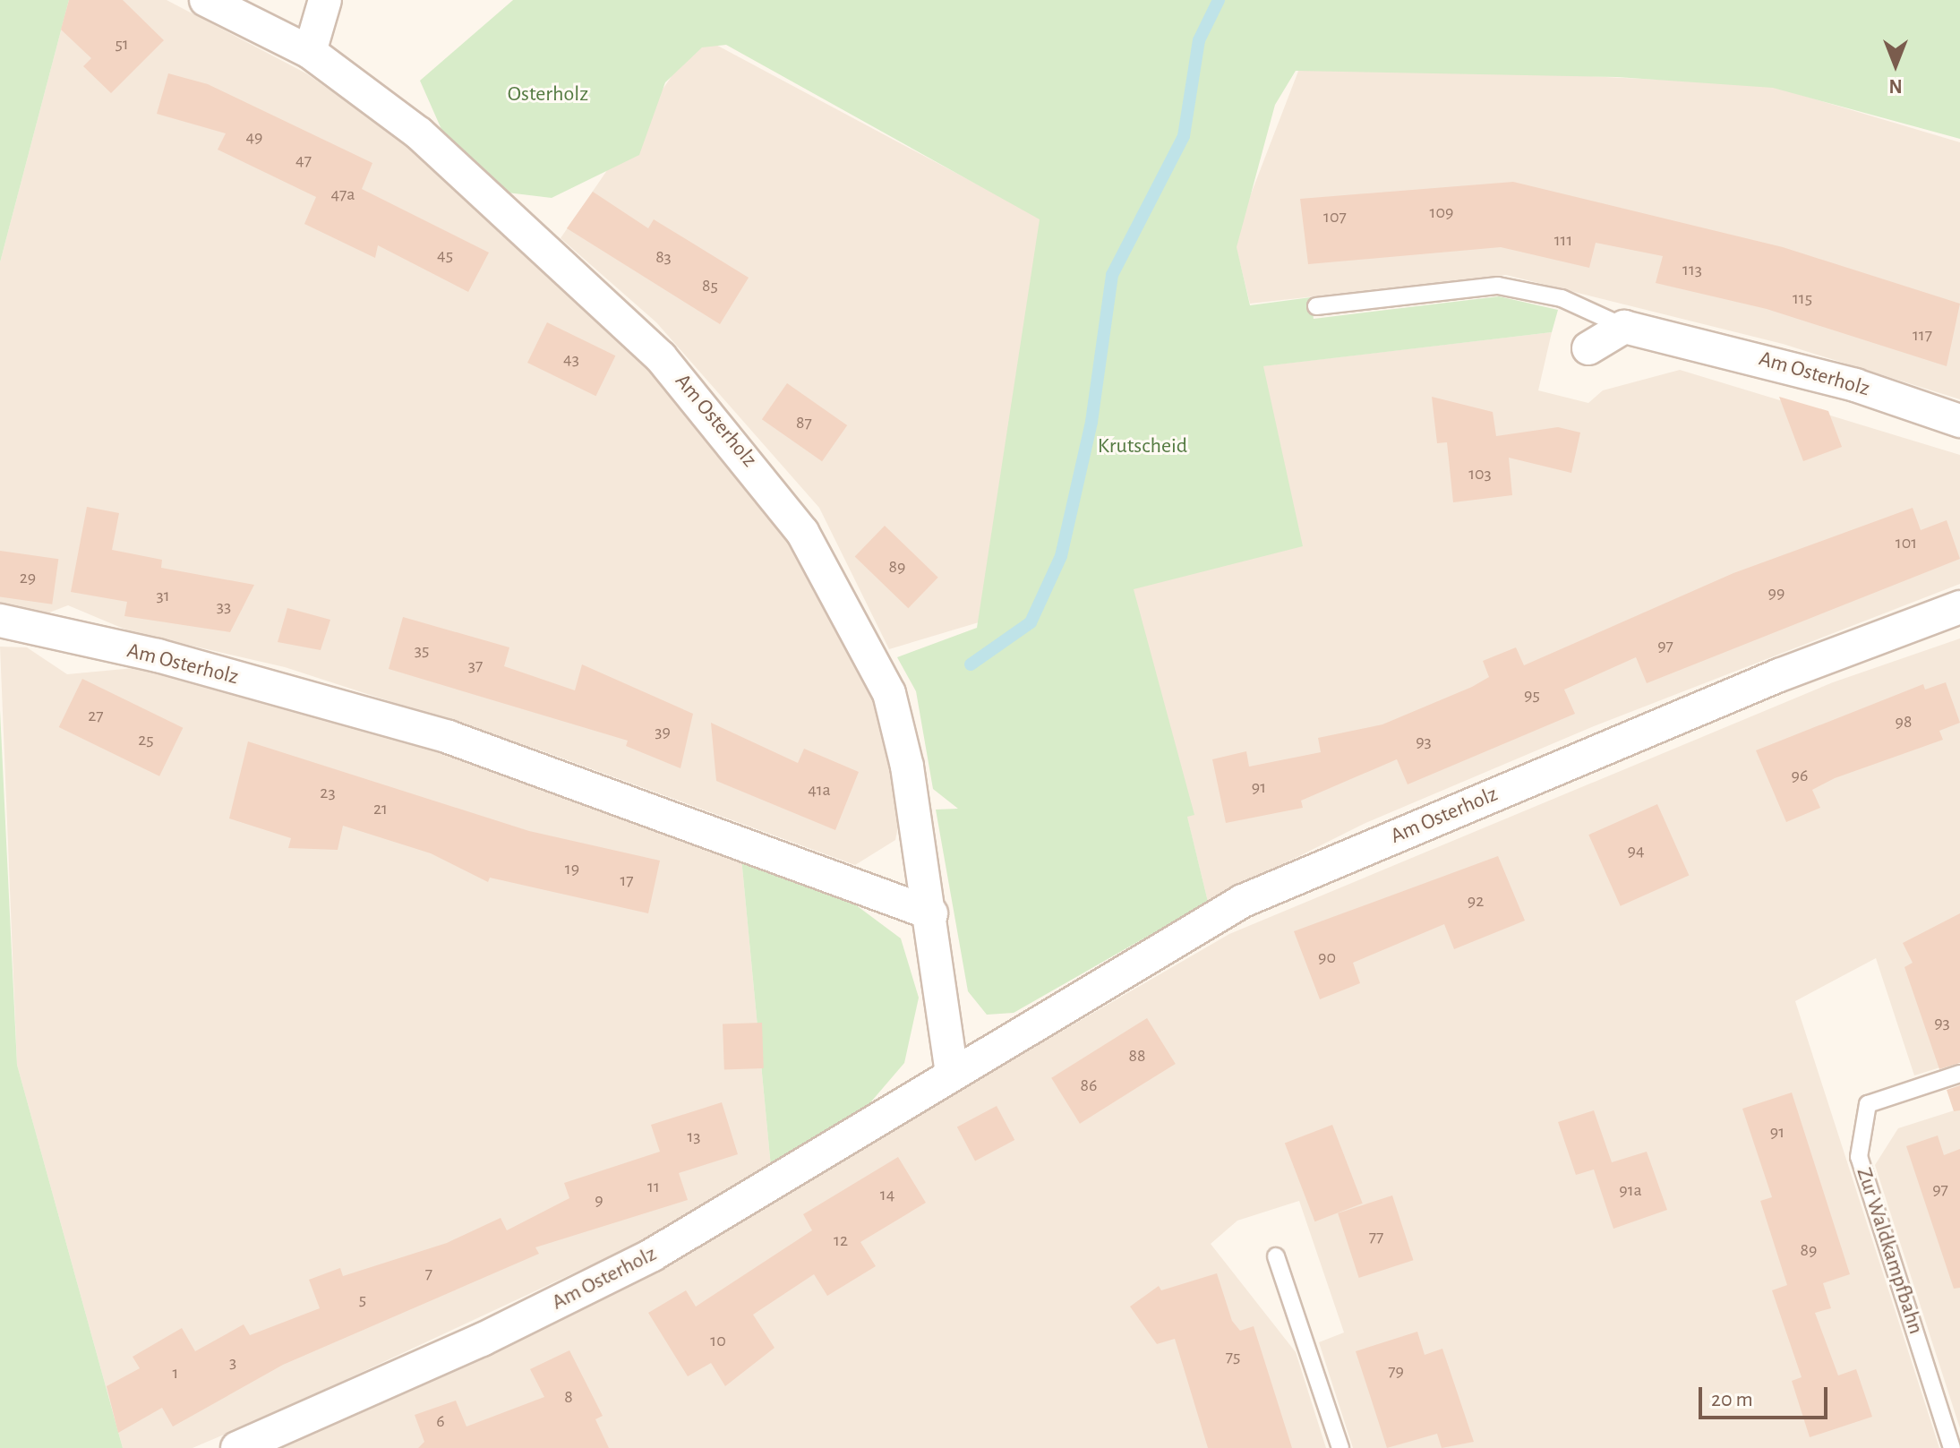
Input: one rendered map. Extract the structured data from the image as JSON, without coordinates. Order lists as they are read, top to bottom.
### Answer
{
  "streets": {
    "street": ["Am Osterholz"],
    "lane": ["Zur Waldkampfbahn"]
  },
  "parks": ["Osterholz", "Krutscheid"],
  "house_numbers": [
    "51",
    "49",
    "47",
    "47a",
    "109",
    "107",
    "111",
    "45",
    "83",
    "113",
    "85",
    "115",
    "117",
    "43",
    "87",
    "103",
    "101",
    "89",
    "29",
    "99",
    "31",
    "33",
    "97",
    "35",
    "37",
    "95",
    "27",
    "98",
    "39",
    "25",
    "93",
    "96",
    "91",
    "41a",
    "23",
    "21",
    "94",
    "19",
    "17",
    "92",
    "90",
    "93",
    "88",
    "86",
    "91",
    "13",
    "11",
    "97",
    "91a",
    "14",
    "9",
    "77",
    "12",
    "89",
    "7",
    "5",
    "10",
    "75",
    "3",
    "79",
    "1",
    "8",
    "6"
  ],
  "scale_bar": "20 m",
  "north": "bottom"
}
